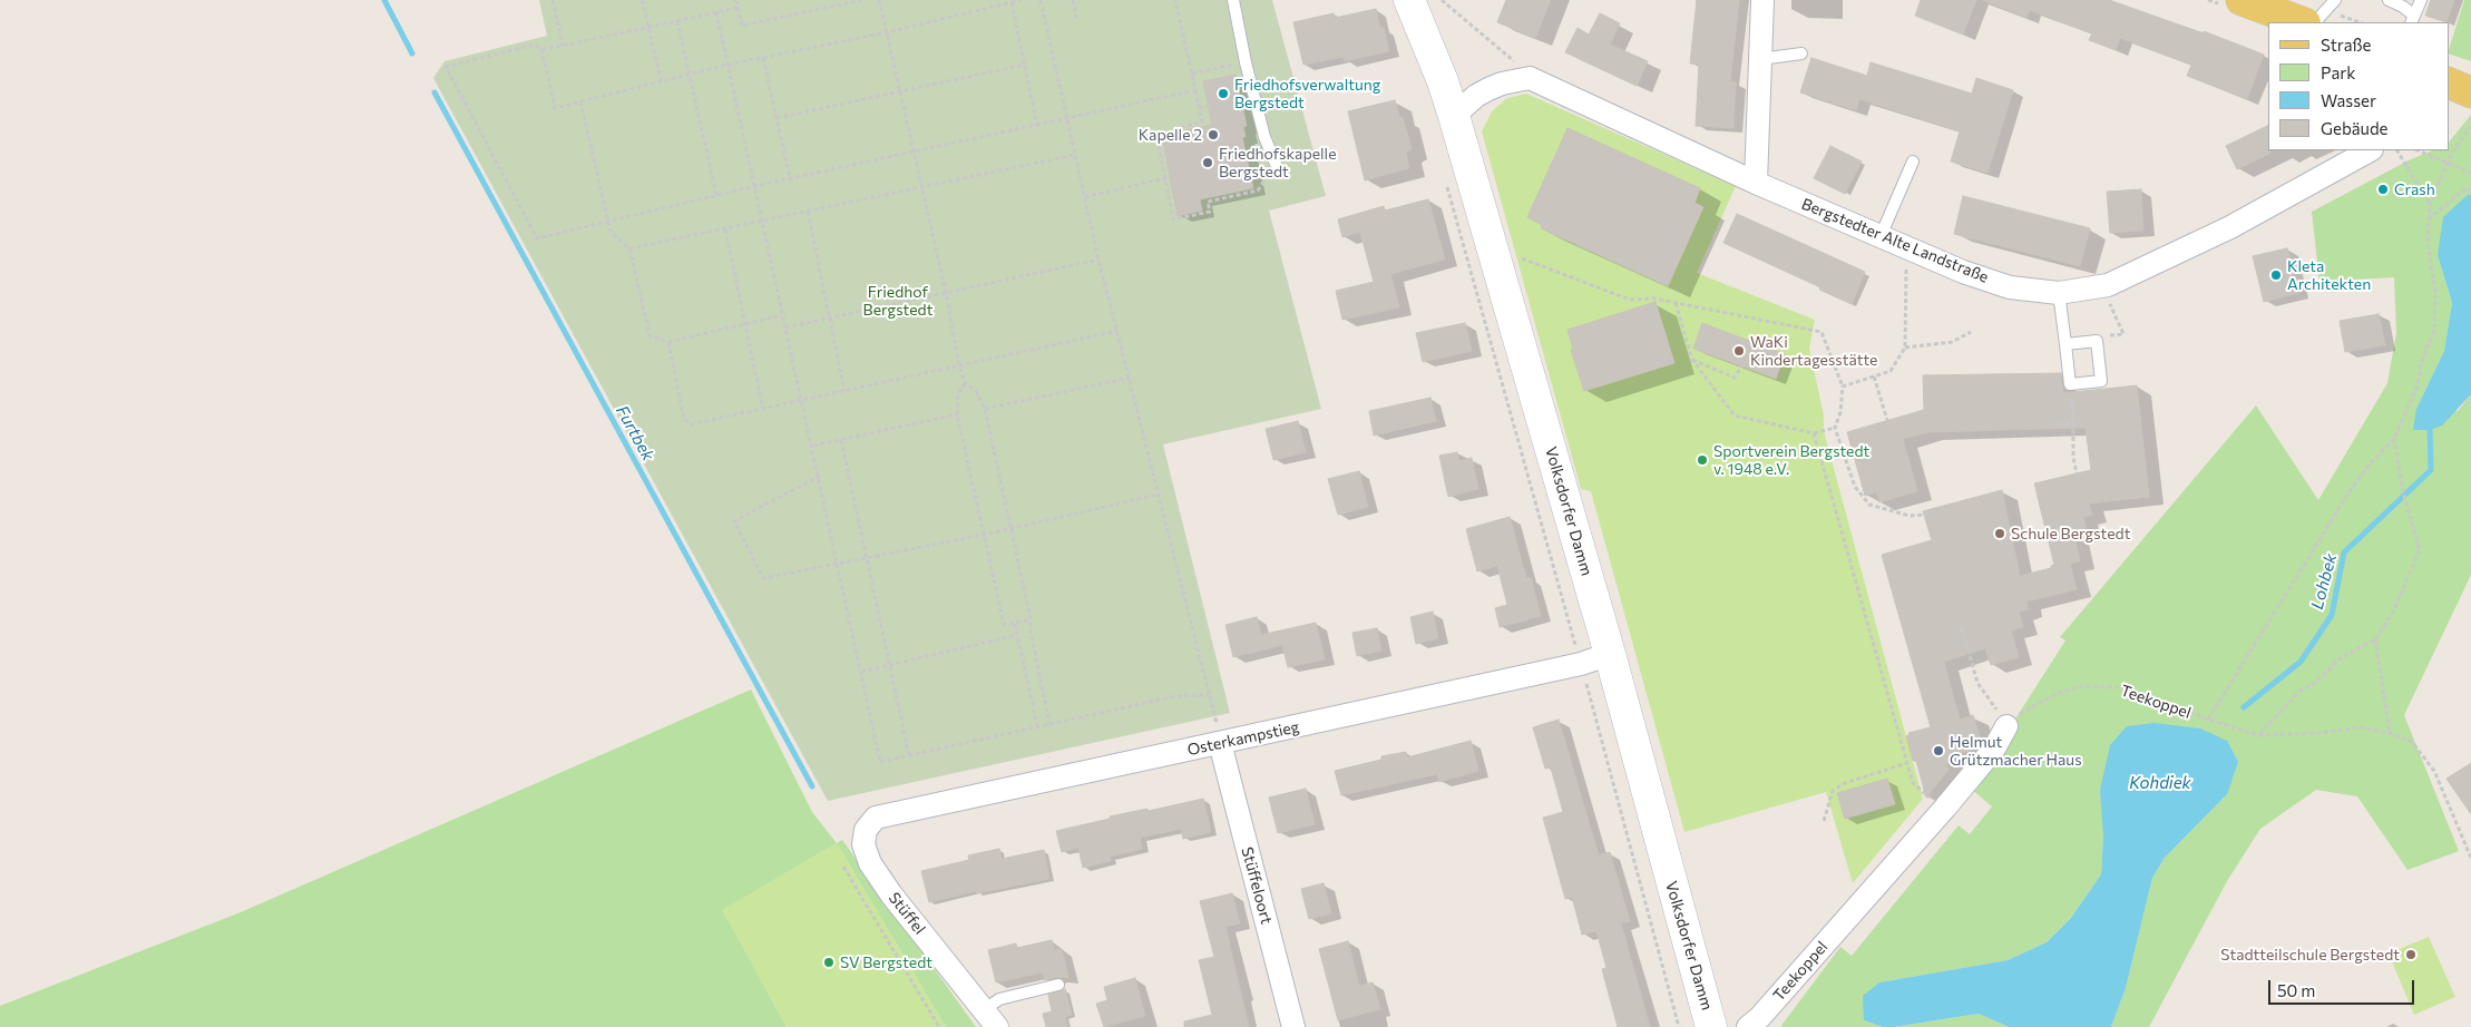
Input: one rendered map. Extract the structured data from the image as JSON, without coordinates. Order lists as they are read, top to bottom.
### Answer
{
  "streets": {
    "main road": ["Volksdorfer Damm"],
    "street": [
      "Bergstedter Alte Landstraße",
      "Teekoppel",
      "Osterkampstieg",
      "Stüffeloort",
      "Stüffel"
    ]
  },
  "crossings": [
    ["Volksdorfer Damm", "Osterkampstieg"],
    ["Osterkampstieg", "Stüffeloort"],
    ["Osterkampstieg", "Stüffel"]
  ],
  "water": ["Furtbek", "Lohbek", "Kohdiek"],
  "parks": ["Friedhof Bergstedt"],
  "places": [
    "Friedhofsverwaltung Bergstedt",
    "Kapelle 2",
    "Friedhofskapelle Bergstedt",
    "Crash",
    "Kleta Architekten",
    "WaKi Kindertagesstätte",
    "Sportverein Bergstedt v. 1948 e.V.",
    "Schule Bergstedt",
    "Helmut Grützmacher Haus",
    "Stadtteilschule Bergstedt",
    "SV Bergstedt"
  ],
  "legend": [
    "Straße",
    "Park",
    "Wasser",
    "Gebäude"
  ],
  "scale_bar": "50 m"
}
